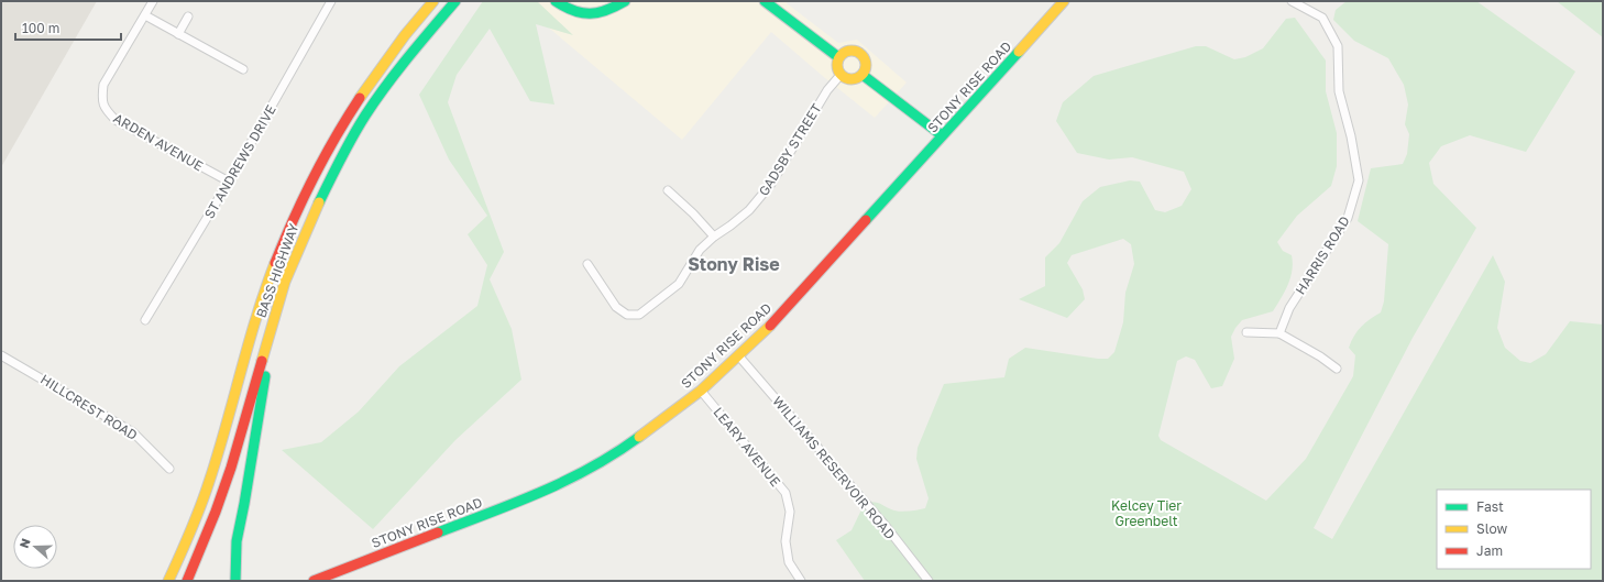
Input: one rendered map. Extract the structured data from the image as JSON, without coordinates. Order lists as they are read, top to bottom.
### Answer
{
  "streets": {
    "main road": ["STONY RISE ROAD", "BASS HIGHWAY"],
    "street": [
      "ARDEN AVENUE",
      "GADSBY STREET",
      "ST ANDREWS DRIVE",
      "HARRIS ROAD",
      "HILLCREST ROAD",
      "LEARY AVENUE",
      "WILLIAMS RESERVOIR ROAD"
    ]
  },
  "crossings": [
    ["STONY RISE ROAD", "LEARY AVENUE"],
    ["STONY RISE ROAD", "WILLIAMS RESERVOIR ROAD"],
    ["ARDEN AVENUE", "ST ANDREWS DRIVE"]
  ],
  "districts": ["Stony Rise"],
  "parks": ["Kelcey Tier Greenbelt"],
  "legend": ["Fast", "Slow", "Jam"],
  "scale_bar": "100 m",
  "north": "left"
}
